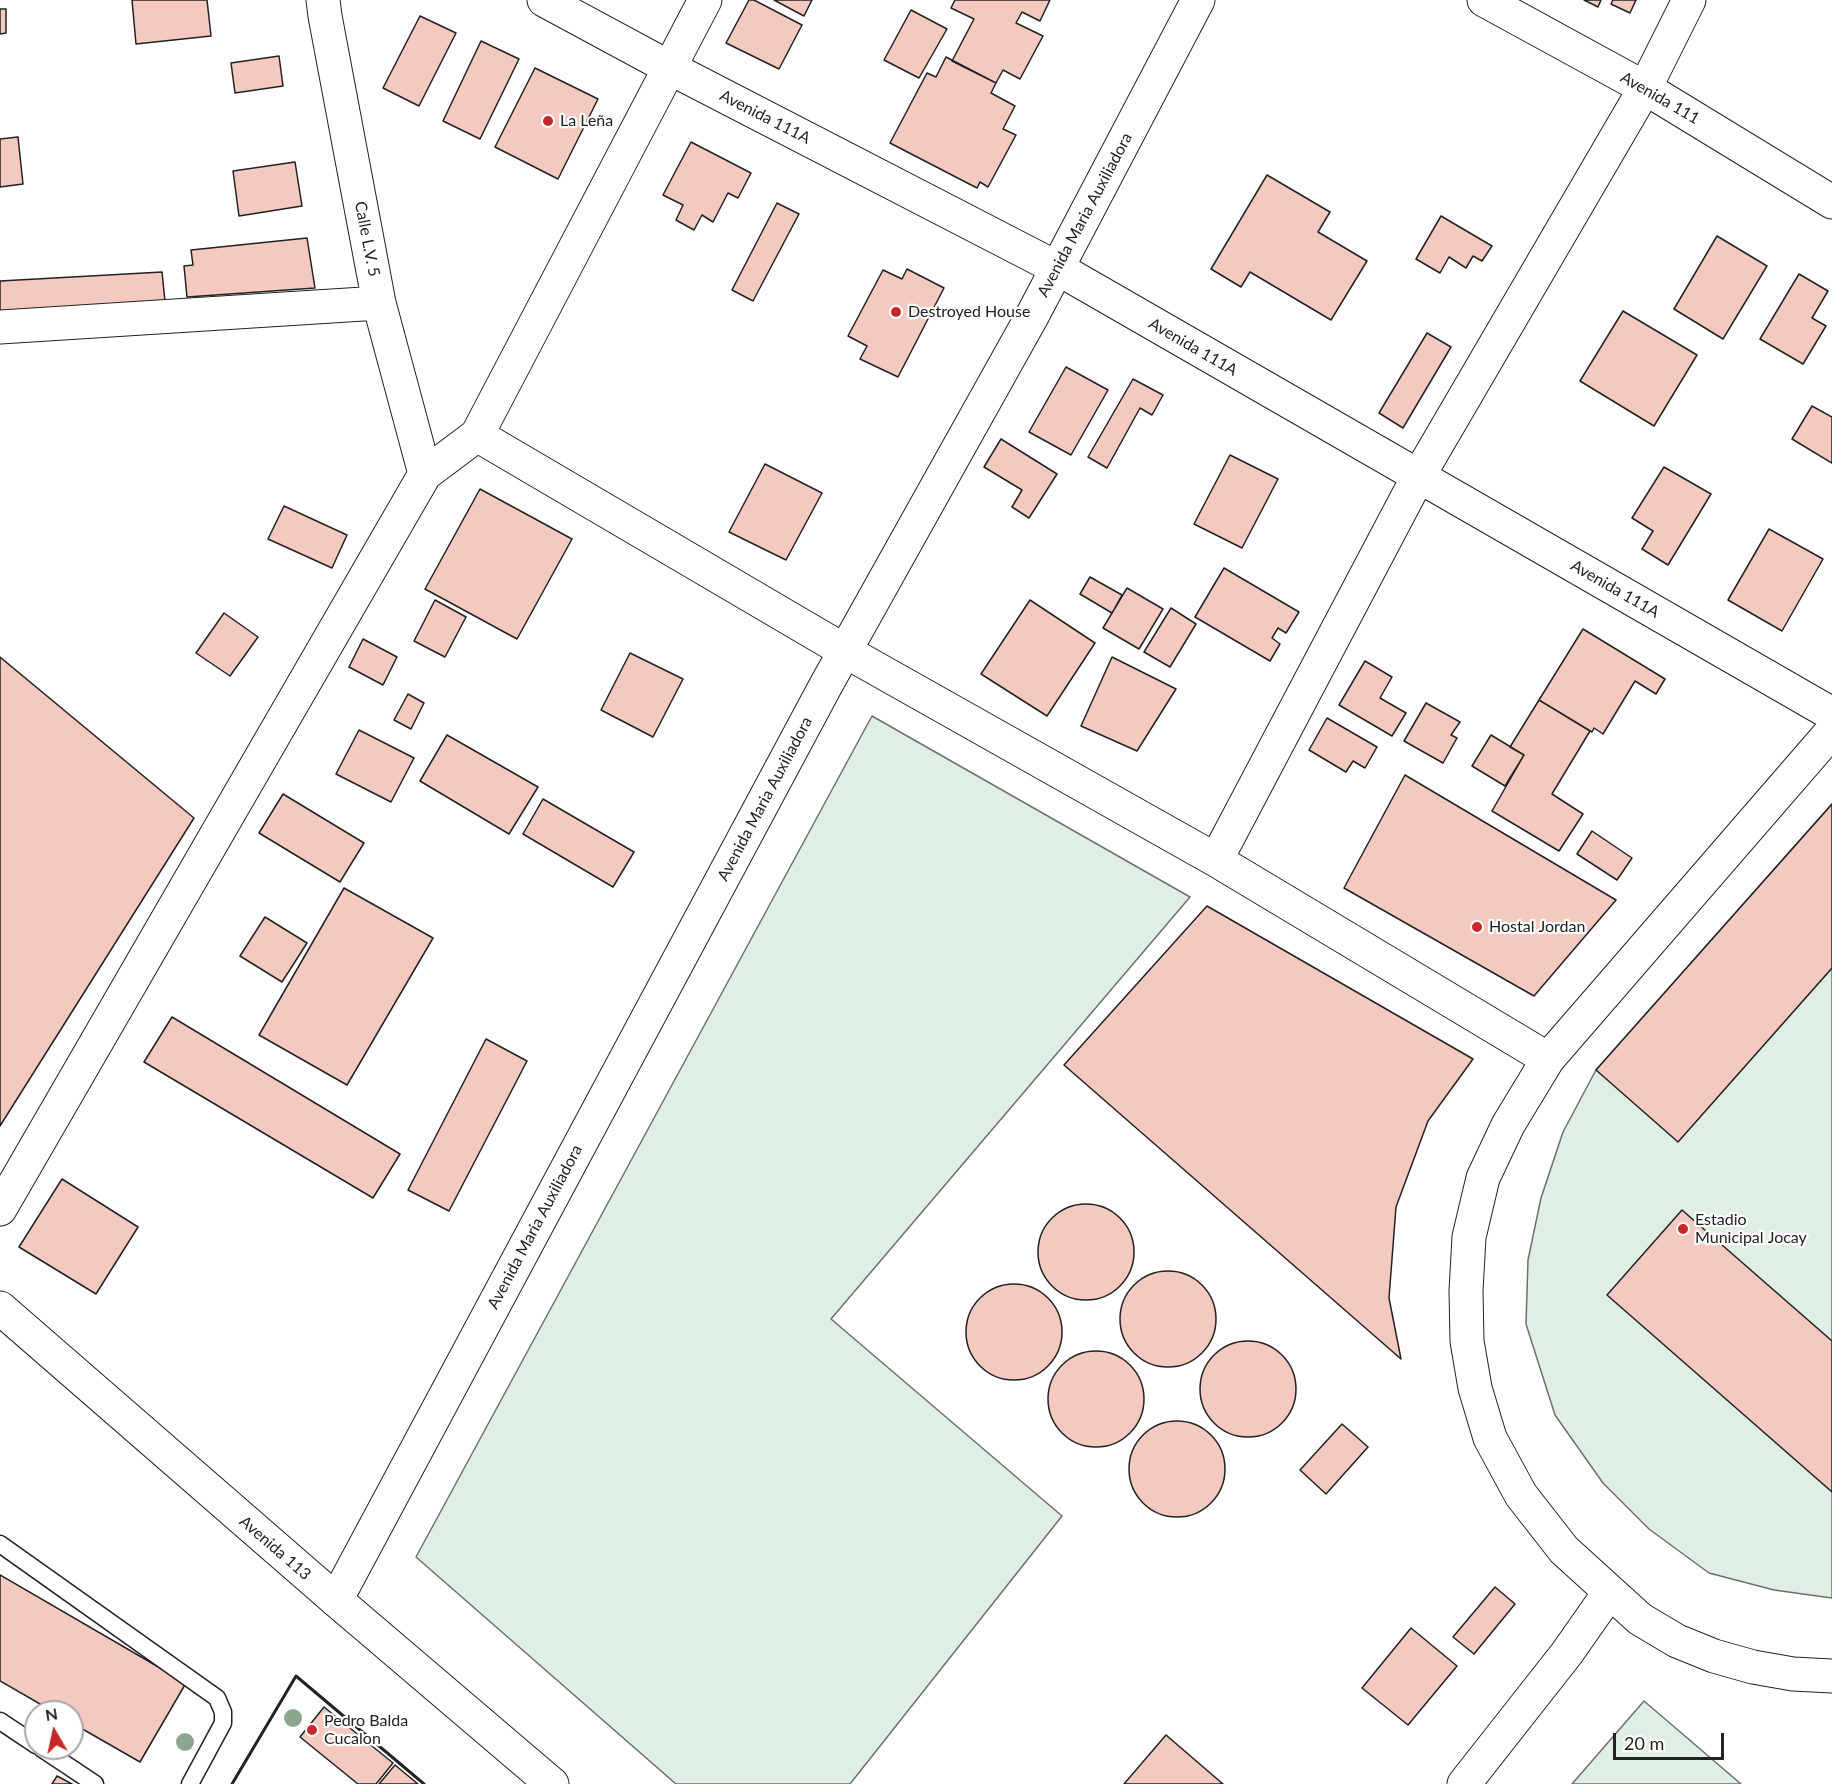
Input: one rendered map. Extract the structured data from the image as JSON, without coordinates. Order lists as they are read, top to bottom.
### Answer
{
  "streets": {
    "street": [
      "Avenida 111",
      "Avenida 111A",
      "Avenida Maria Auxiliadora",
      "Calle L.V. 5",
      "Avenida 113"
    ]
  },
  "crossings": [
    ["Avenida 111A", "Avenida Maria Auxiliadora"],
    ["Avenida Maria Auxiliadora", "Avenida 113"]
  ],
  "places": [
    "La Leña",
    "Destroyed House",
    "Hostal Jordan",
    "Estadio Municipal Jocay",
    "Pedro Balda Cucalon"
  ],
  "scale_bar": "20 m",
  "north": "top"
}
